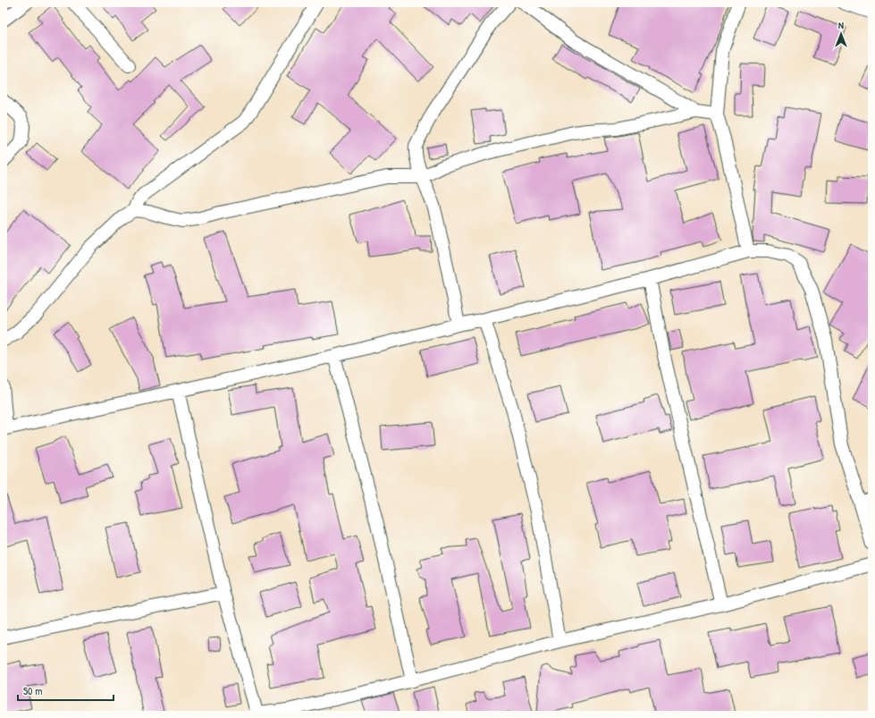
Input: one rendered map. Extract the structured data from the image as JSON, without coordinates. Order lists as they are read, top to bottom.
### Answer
{
  "scale_bar": "50 m",
  "north": "top"
}
